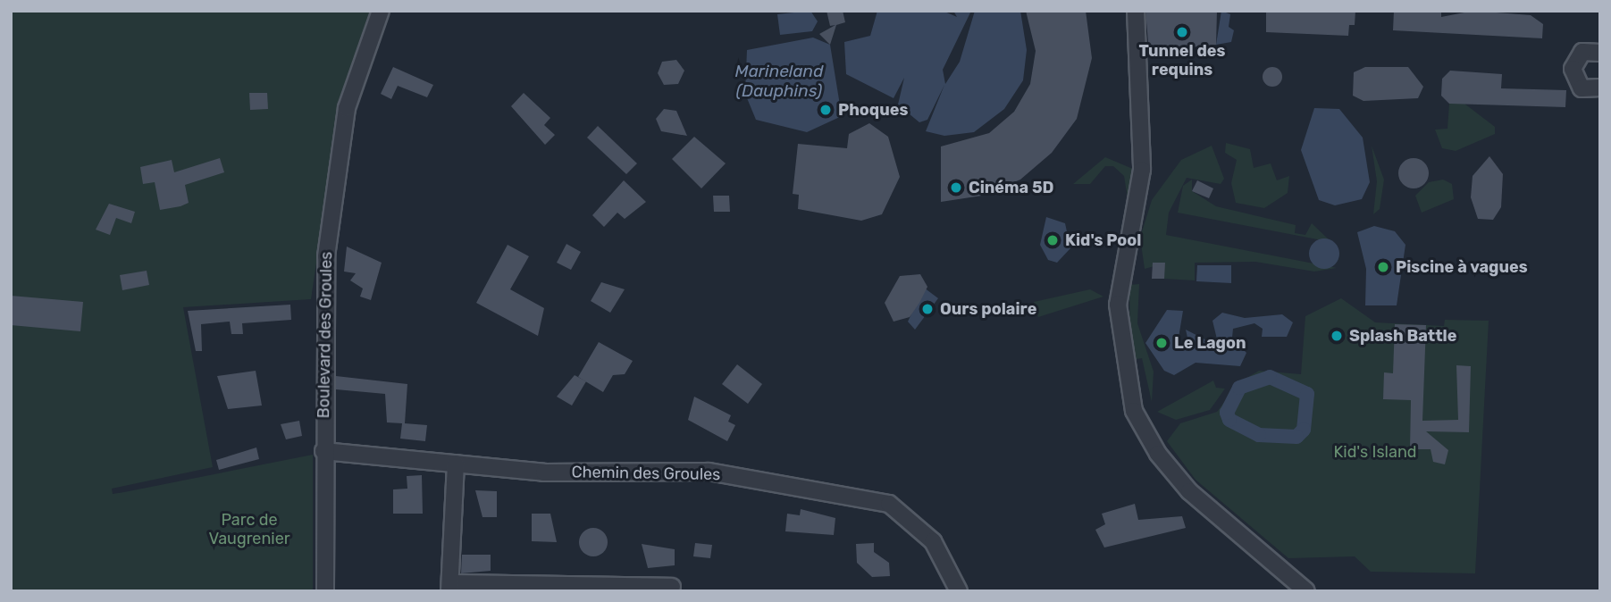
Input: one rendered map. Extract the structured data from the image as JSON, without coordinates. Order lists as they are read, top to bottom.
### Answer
{
  "streets": {
    "street": ["Boulevard des Groules", "Chemin des Groules"]
  },
  "crossings": [
    ["Boulevard des Groules", "Chemin des Groules"]
  ],
  "water": ["Marineland (Dauphins)"],
  "parks": ["Kid's Island", "Parc de Vaugrenier"],
  "places": [
    "Tunnel des requins",
    "Phoques",
    "Cinéma 5D",
    "Kid's Pool",
    "Piscine à vagues",
    "Ours polaire",
    "Splash Battle",
    "Le Lagon"
  ]
}
